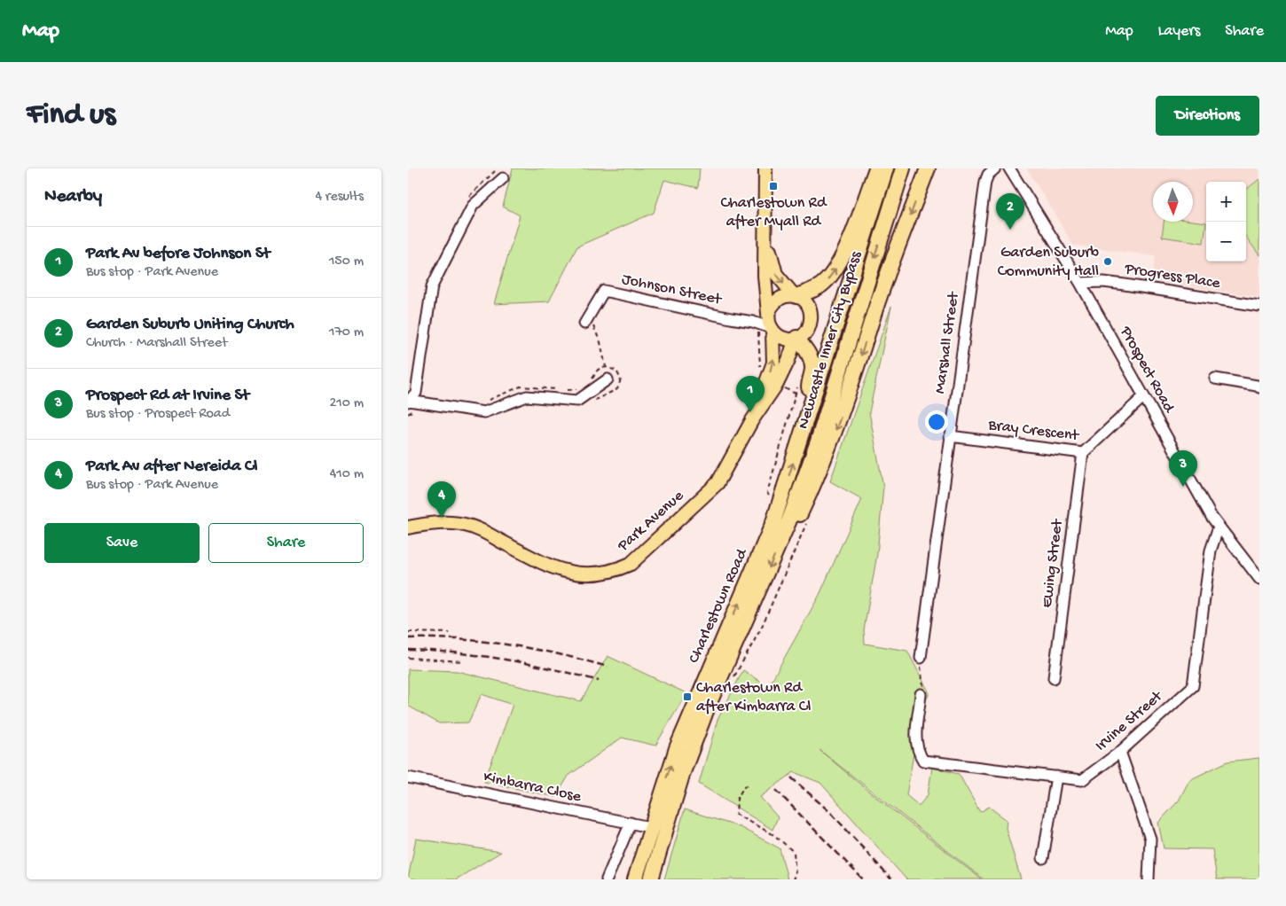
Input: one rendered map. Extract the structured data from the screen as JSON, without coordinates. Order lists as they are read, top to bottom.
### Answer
{
  "streets": {
    "highway": ["Newcastle Inner City Bypass", "Charlestown Road"],
    "main road": ["Park Avenue"],
    "street": [
      "Progress Place",
      "Johnson Street",
      "Marshall Street",
      "Prospect Road",
      "Bray Crescent",
      "Ewing Street",
      "Irvine Street",
      "Kimbarra Close"
    ]
  },
  "crossings": [
    ["Progress Place", "Prospect Road"],
    ["Johnson Street", "Park Avenue"],
    ["Newcastle Inner City Bypass", "Charlestown Road"],
    ["Marshall Street", "Bray Crescent"],
    ["Prospect Road", "Bray Crescent"],
    ["Prospect Road", "Irvine Street"],
    ["Bray Crescent", "Ewing Street"],
    ["Charlestown Road", "Kimbarra Close"]
  ],
  "places": {
    "transit": ["Charlestown Rd after Myall Rd", "Charlestown Rd after Kimbarra Cl"],
    "other": ["Garden Suburb Community Hall"]
  },
  "north": "bottom",
  "page": {
    "header": "Map",
    "nav": ["Map", "Layers", "Share"],
    "buttons": [
      "Directions",
      ["Save", "Share"]
    ],
    "title": "Find us",
    "heading": ["Nearby", "4 results"],
    "map_buttons": ["+", "−"],
    "pins": [
      "2",
      "1",
      "3",
      "4"
    ],
    "list": [
      {
        "mark": "1",
        "name": "Park Av before Johnson St",
        "note": "Bus stop · Park Avenue",
        "value": "150 m"
      },
      {
        "mark": "2",
        "name": "Garden Suburb Uniting Church",
        "note": "Church · Marshall Street",
        "value": "170 m"
      },
      {
        "mark": "3",
        "name": "Prospect Rd at Irvine St",
        "note": "Bus stop · Prospect Road",
        "value": "210 m"
      },
      {
        "mark": "4",
        "name": "Park Av after Nereida Cl",
        "note": "Bus stop · Park Avenue",
        "value": "410 m"
      }
    ]
  }
}
